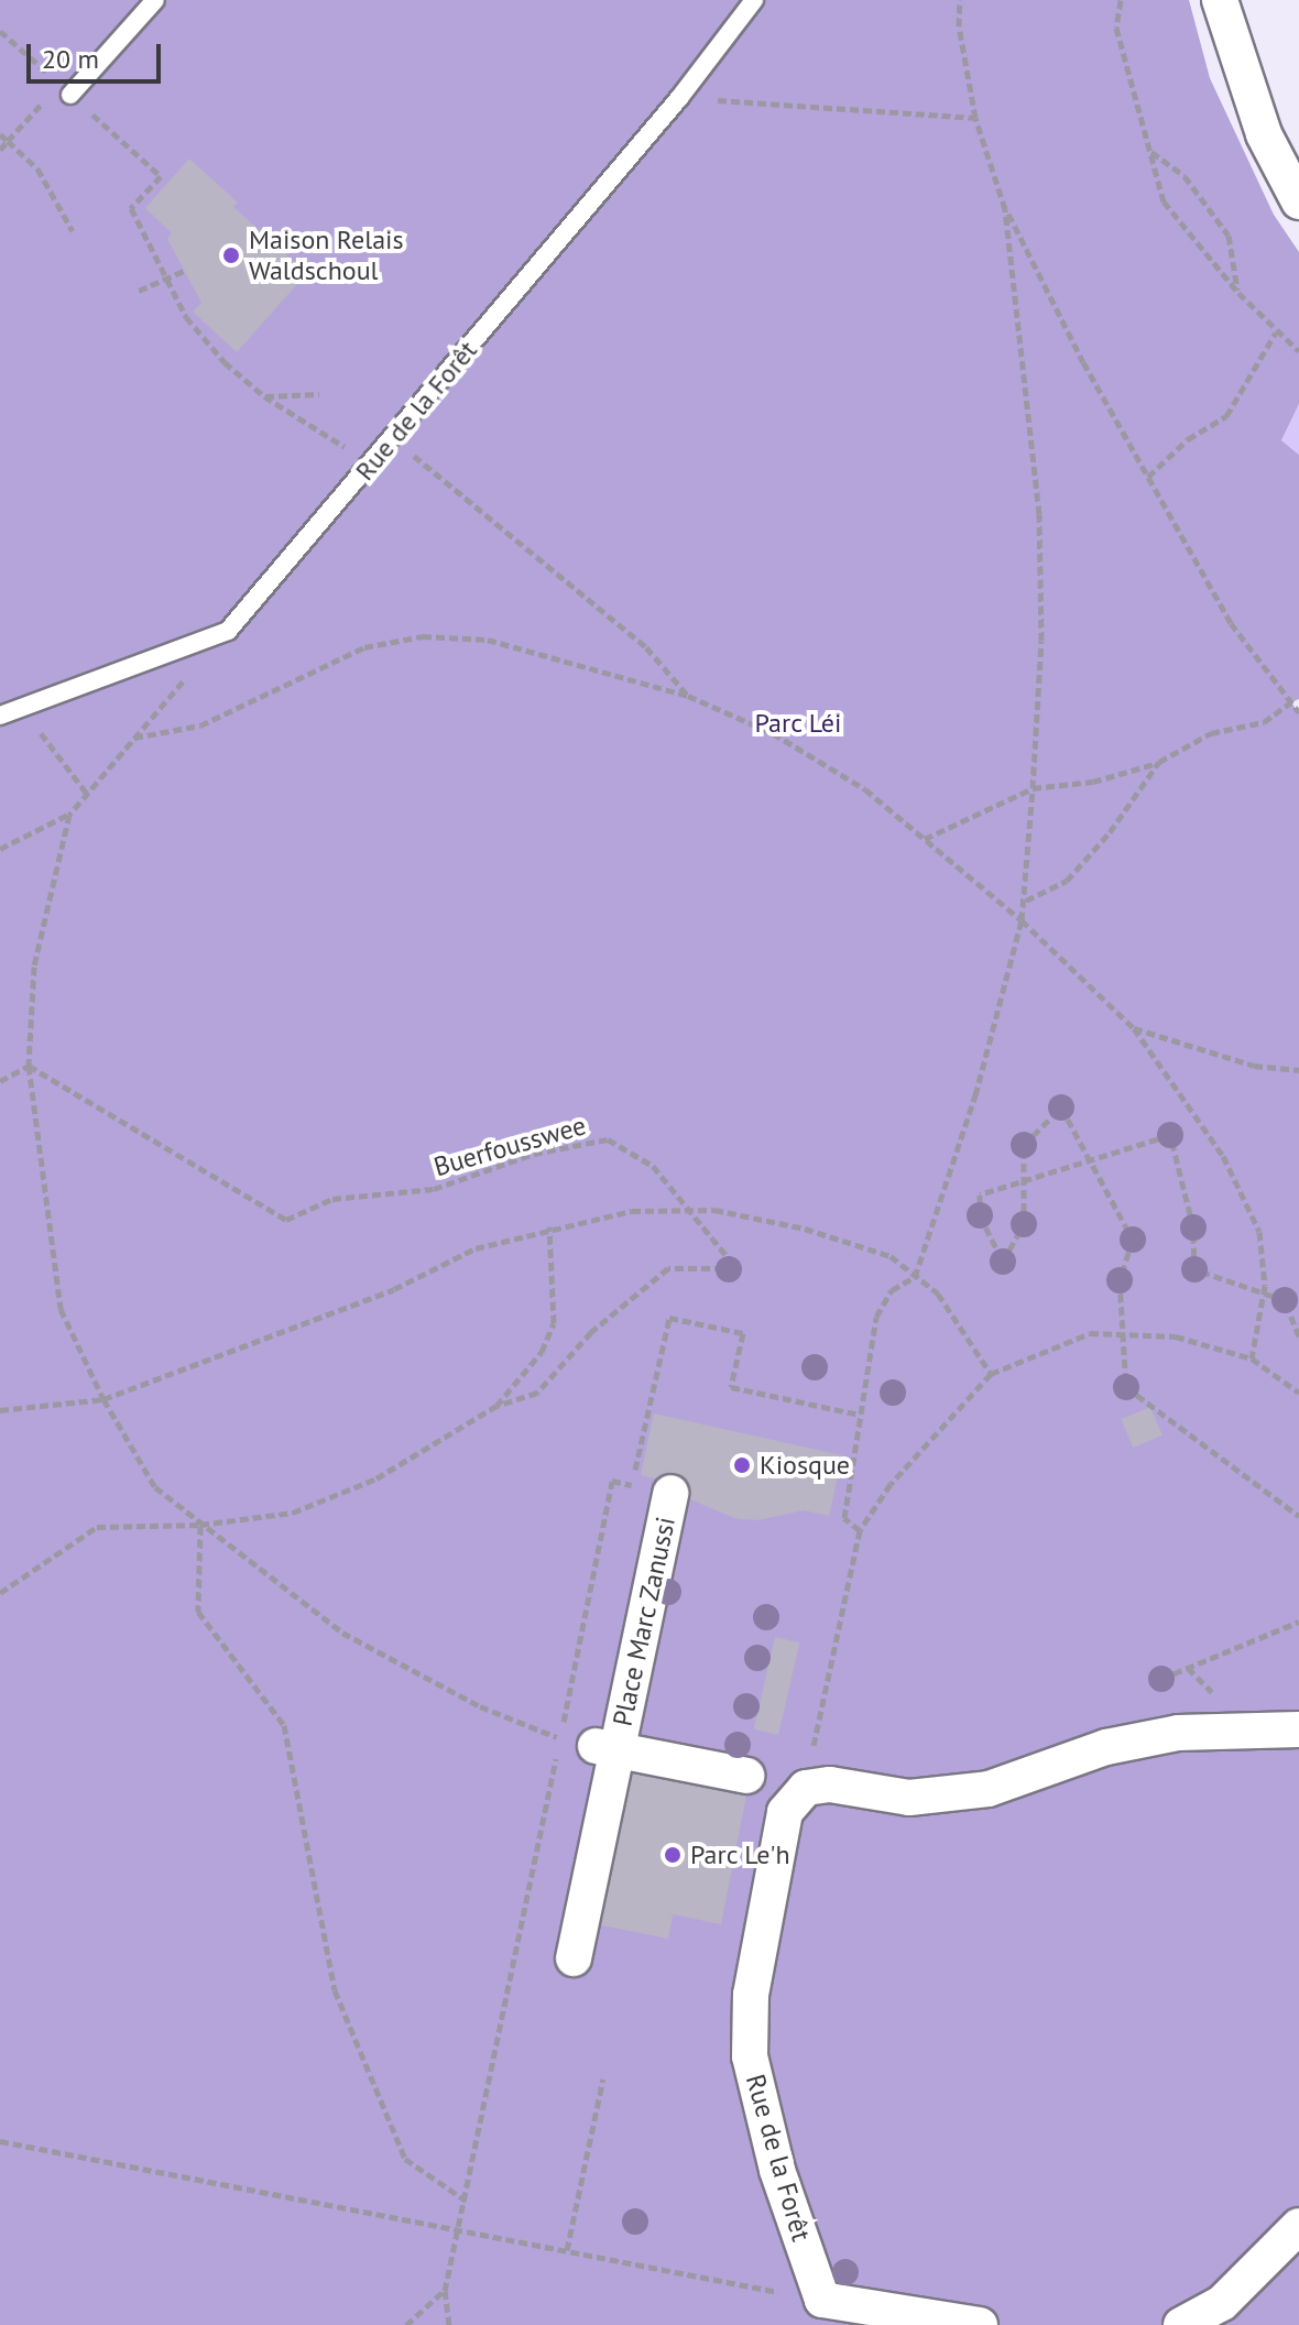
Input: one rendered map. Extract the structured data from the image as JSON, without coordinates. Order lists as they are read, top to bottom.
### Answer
{
  "streets": {
    "street": ["Rue de la Forêt", "Place Marc Zanussi"],
    "path": ["Buerfousswee"]
  },
  "parks": ["Parc Léi"],
  "places": ["Maison Relais Waldschoul", "Kiosque", "Parc Le'h"],
  "scale_bar": "20 m"
}
